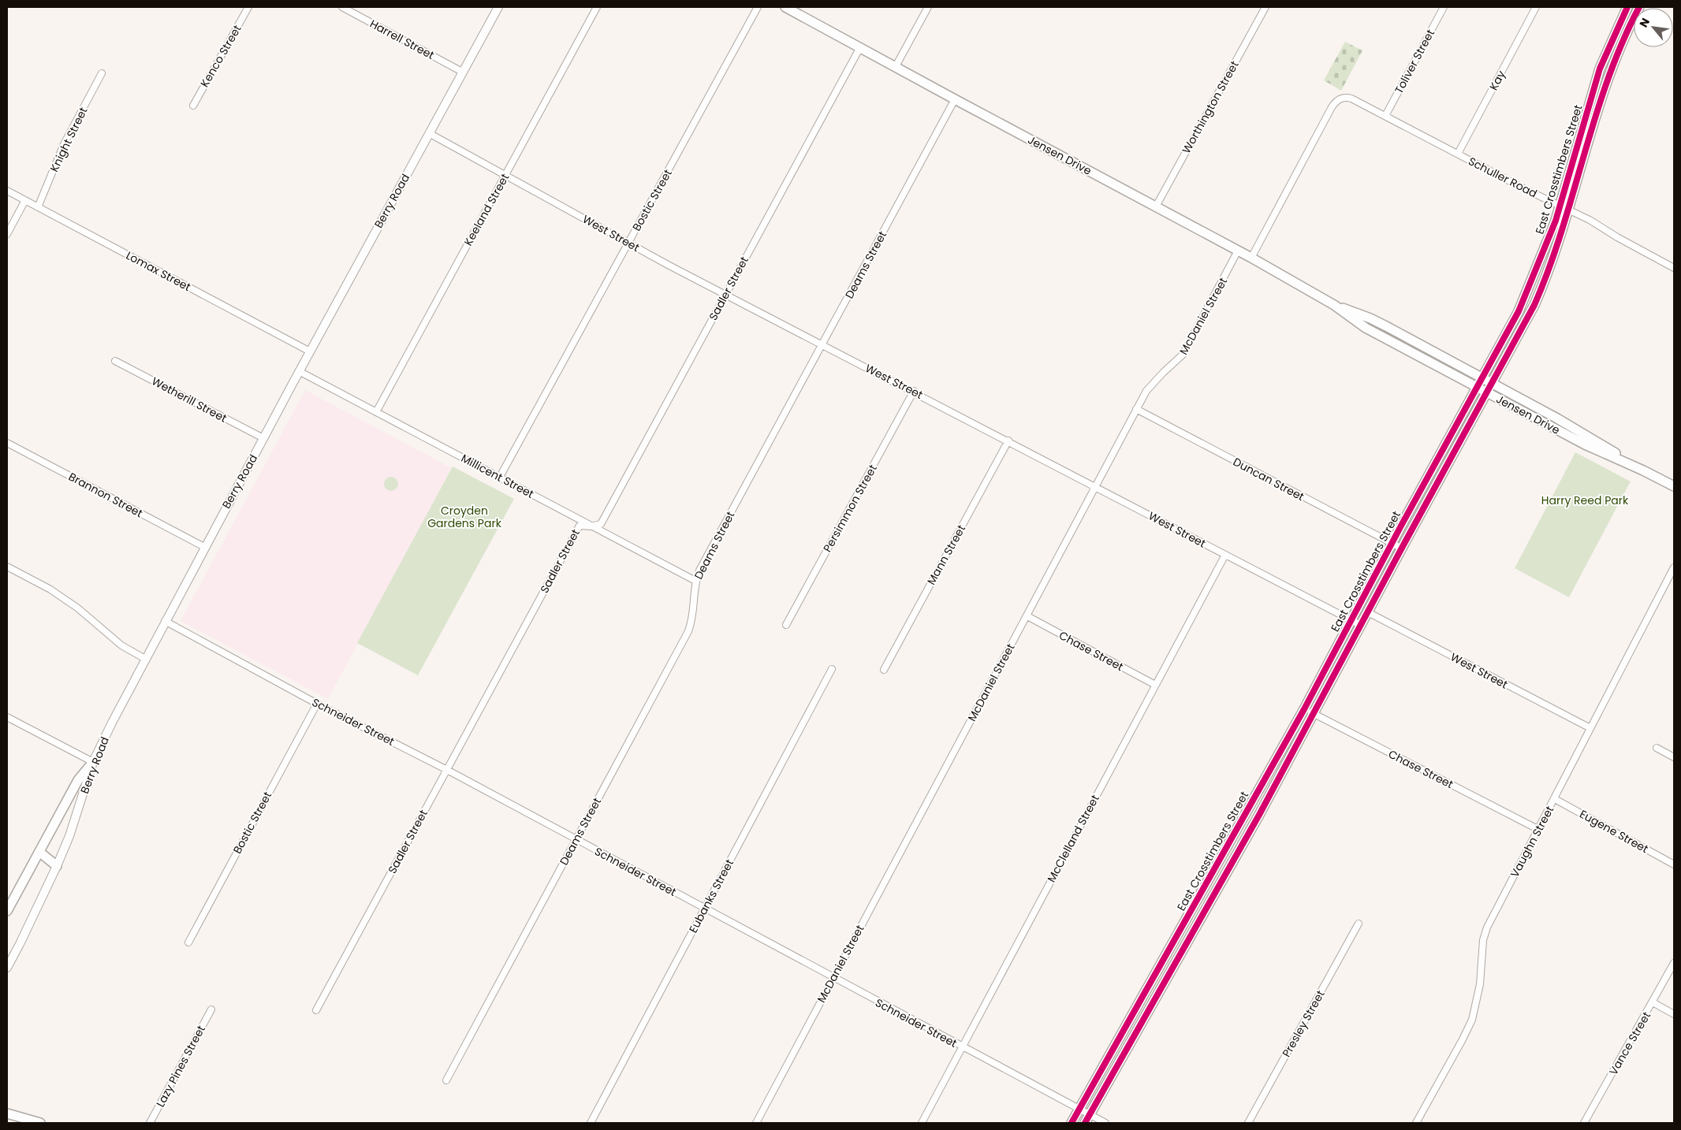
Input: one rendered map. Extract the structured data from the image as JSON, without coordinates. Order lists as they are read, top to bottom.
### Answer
{
  "streets": {
    "main road": ["Jensen Drive", "East Crosstimbers Street"],
    "street": [
      "Harrell Street",
      "Kenco Street",
      "Toliver Street",
      "Kay",
      "Worthington Street",
      "Knight Street",
      "Schuller Road",
      "Bostic Street",
      "Berry Road",
      "Keeland Street",
      "West Street",
      "Deams Street",
      "Lomax Street",
      "Sadler Street",
      "McDaniel Street",
      "Wetherill Street",
      "Millicent Street",
      "Duncan Street",
      "Brannon Street",
      "Persimmon Street",
      "Mann Street",
      "Chase Street",
      "Schneider Street",
      "Eugene Street",
      "McClelland Street",
      "Vaughn Street",
      "Eubanks Street",
      "Presley Street",
      "Vance Street",
      "Lazy Pines Street"
    ]
  },
  "crossings": [
    ["Harrell Street", "Berry Road"],
    ["Toliver Street", "Schuller Road"],
    ["Kay", "Schuller Road"],
    ["Worthington Street", "Jensen Drive"],
    ["Knight Street", "Lomax Street"],
    ["Jensen Drive", "East Crosstimbers Street"],
    ["Jensen Drive", "Schuller Road"],
    ["Jensen Drive", "Deams Street"],
    ["Jensen Drive", "Sadler Street"],
    ["Jensen Drive", "McDaniel Street"],
    ["East Crosstimbers Street", "Schuller Road"],
    ["East Crosstimbers Street", "West Street"],
    ["East Crosstimbers Street", "Duncan Street"],
    ["East Crosstimbers Street", "Chase Street"],
    ["East Crosstimbers Street", "Schneider Street"],
    ["Bostic Street", "West Street"],
    ["Bostic Street", "Millicent Street"],
    ["Bostic Street", "Schneider Street"],
    ["Berry Road", "West Street"],
    ["Berry Road", "Lomax Street"],
    ["Berry Road", "Wetherill Street"],
    ["Berry Road", "Millicent Street"],
    ["Berry Road", "Brannon Street"],
    ["Berry Road", "Schneider Street"],
    ["Keeland Street", "West Street"],
    ["Keeland Street", "Millicent Street"],
    ["West Street", "Deams Street"],
    ["West Street", "Sadler Street"],
    ["West Street", "McDaniel Street"],
    ["West Street", "Persimmon Street"],
    ["West Street", "Mann Street"],
    ["West Street", "McClelland Street"],
    ["West Street", "Vaughn Street"],
    ["Deams Street", "Millicent Street"],
    ["Deams Street", "Schneider Street"],
    ["Sadler Street", "Millicent Street"],
    ["Sadler Street", "Schneider Street"],
    ["McDaniel Street", "Duncan Street"],
    ["McDaniel Street", "Chase Street"],
    ["McDaniel Street", "Schneider Street"],
    ["Chase Street", "McClelland Street"],
    ["Chase Street", "Vaughn Street"],
    ["Schneider Street", "McClelland Street"],
    ["Schneider Street", "Eubanks Street"],
    ["Eugene Street", "Vaughn Street"]
  ],
  "parks": ["Harry Reed Park", "Croyden Gardens Park"],
  "north": "top left"
}
